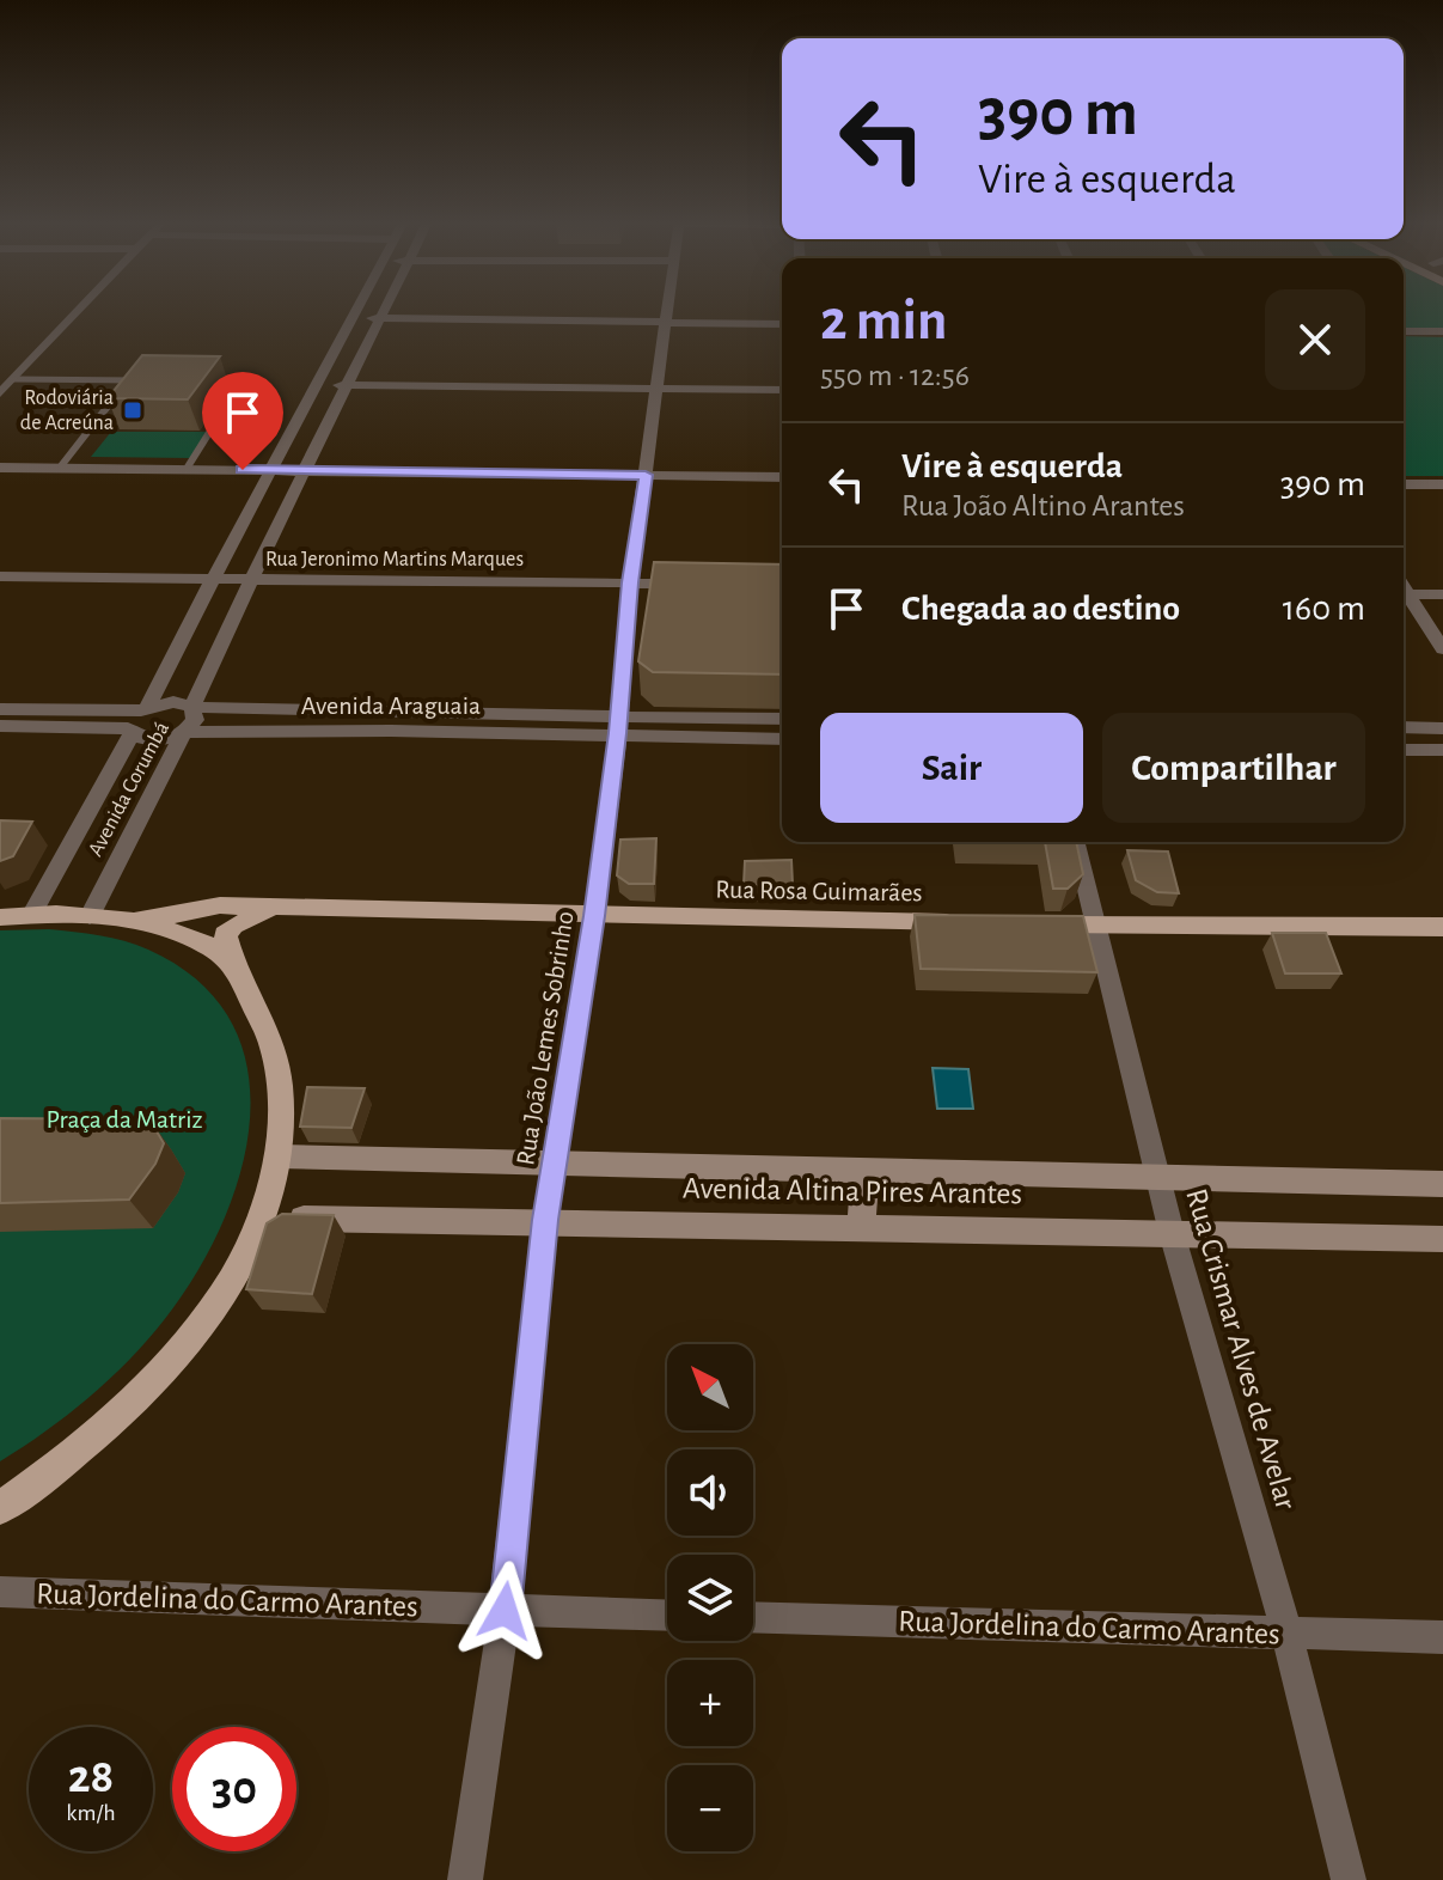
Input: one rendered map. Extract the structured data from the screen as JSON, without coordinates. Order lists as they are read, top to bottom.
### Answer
{
  "streets": {
    "main road": ["Rua Rosa Guimarães"],
    "street": [
      "Rua Jeronimo Martins Marques",
      "Avenida Araguaia",
      "Avenida Corumbá",
      "Rua João Lemes Sobrinho",
      "Avenida Altina Pires Arantes",
      "Rua Crismar Alves de Avelar",
      "Rua Jordelina do Carmo Arantes"
    ]
  },
  "crossings": [
    ["Rua Jeronimo Martins Marques", "Avenida Corumbá"],
    ["Rua Jeronimo Martins Marques", "Rua João Lemes Sobrinho"],
    ["Avenida Araguaia", "Avenida Corumbá"],
    ["Avenida Araguaia", "Rua João Lemes Sobrinho"],
    ["Rua Rosa Guimarães", "Rua João Lemes Sobrinho"],
    ["Rua João Lemes Sobrinho", "Avenida Altina Pires Arantes"],
    ["Rua João Lemes Sobrinho", "Rua Jordelina do Carmo Arantes"],
    ["Avenida Altina Pires Arantes", "Rua Crismar Alves de Avelar"],
    ["Rua Crismar Alves de Avelar", "Rua Jordelina do Carmo Arantes"]
  ],
  "parks": ["Praça da Matriz"],
  "places": {
    "transit": ["Rodoviária de Acreúna"]
  },
  "north": "top left",
  "page": {
    "turn": ["390 m", "Vire à esquerda"],
    "heading": ["2 min", "550 m · 12:56"],
    "list": [
      {
        "name": "Vire à esquerda",
        "note": "Rua João Altino Arantes",
        "value": "390 m"
      },
      {
        "name": "Chegada ao destino",
        "value": "160 m"
      }
    ],
    "buttons": ["Sair", "Compartilhar"],
    "map_buttons": ["+", "−"],
    "speed": "28 km/h",
    "limit": "30"
  }
}
